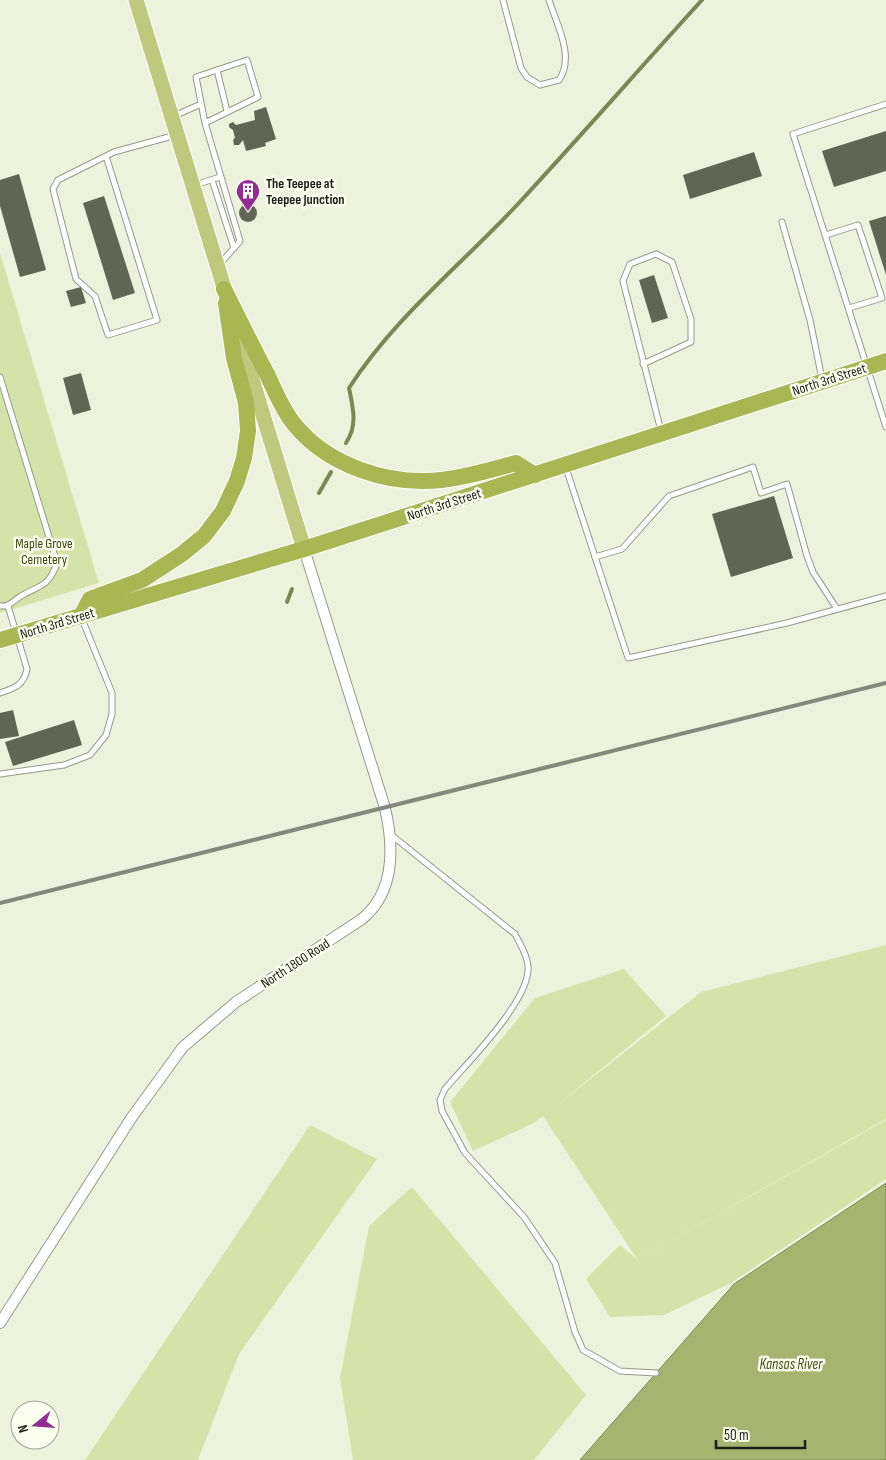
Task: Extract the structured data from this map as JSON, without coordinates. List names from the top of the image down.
{
  "streets": {
    "highway": ["North 3rd Street"],
    "street": ["North 1800 Road"]
  },
  "crossings": [
    ["North 3rd Street", "North 1800 Road"]
  ],
  "water": ["Kansas River"],
  "parks": ["Maple Grove Cemetery"],
  "places": {
    "building": ["The Teepee at Teepee Junction"]
  },
  "scale_bar": "50 m",
  "north": "left"
}
